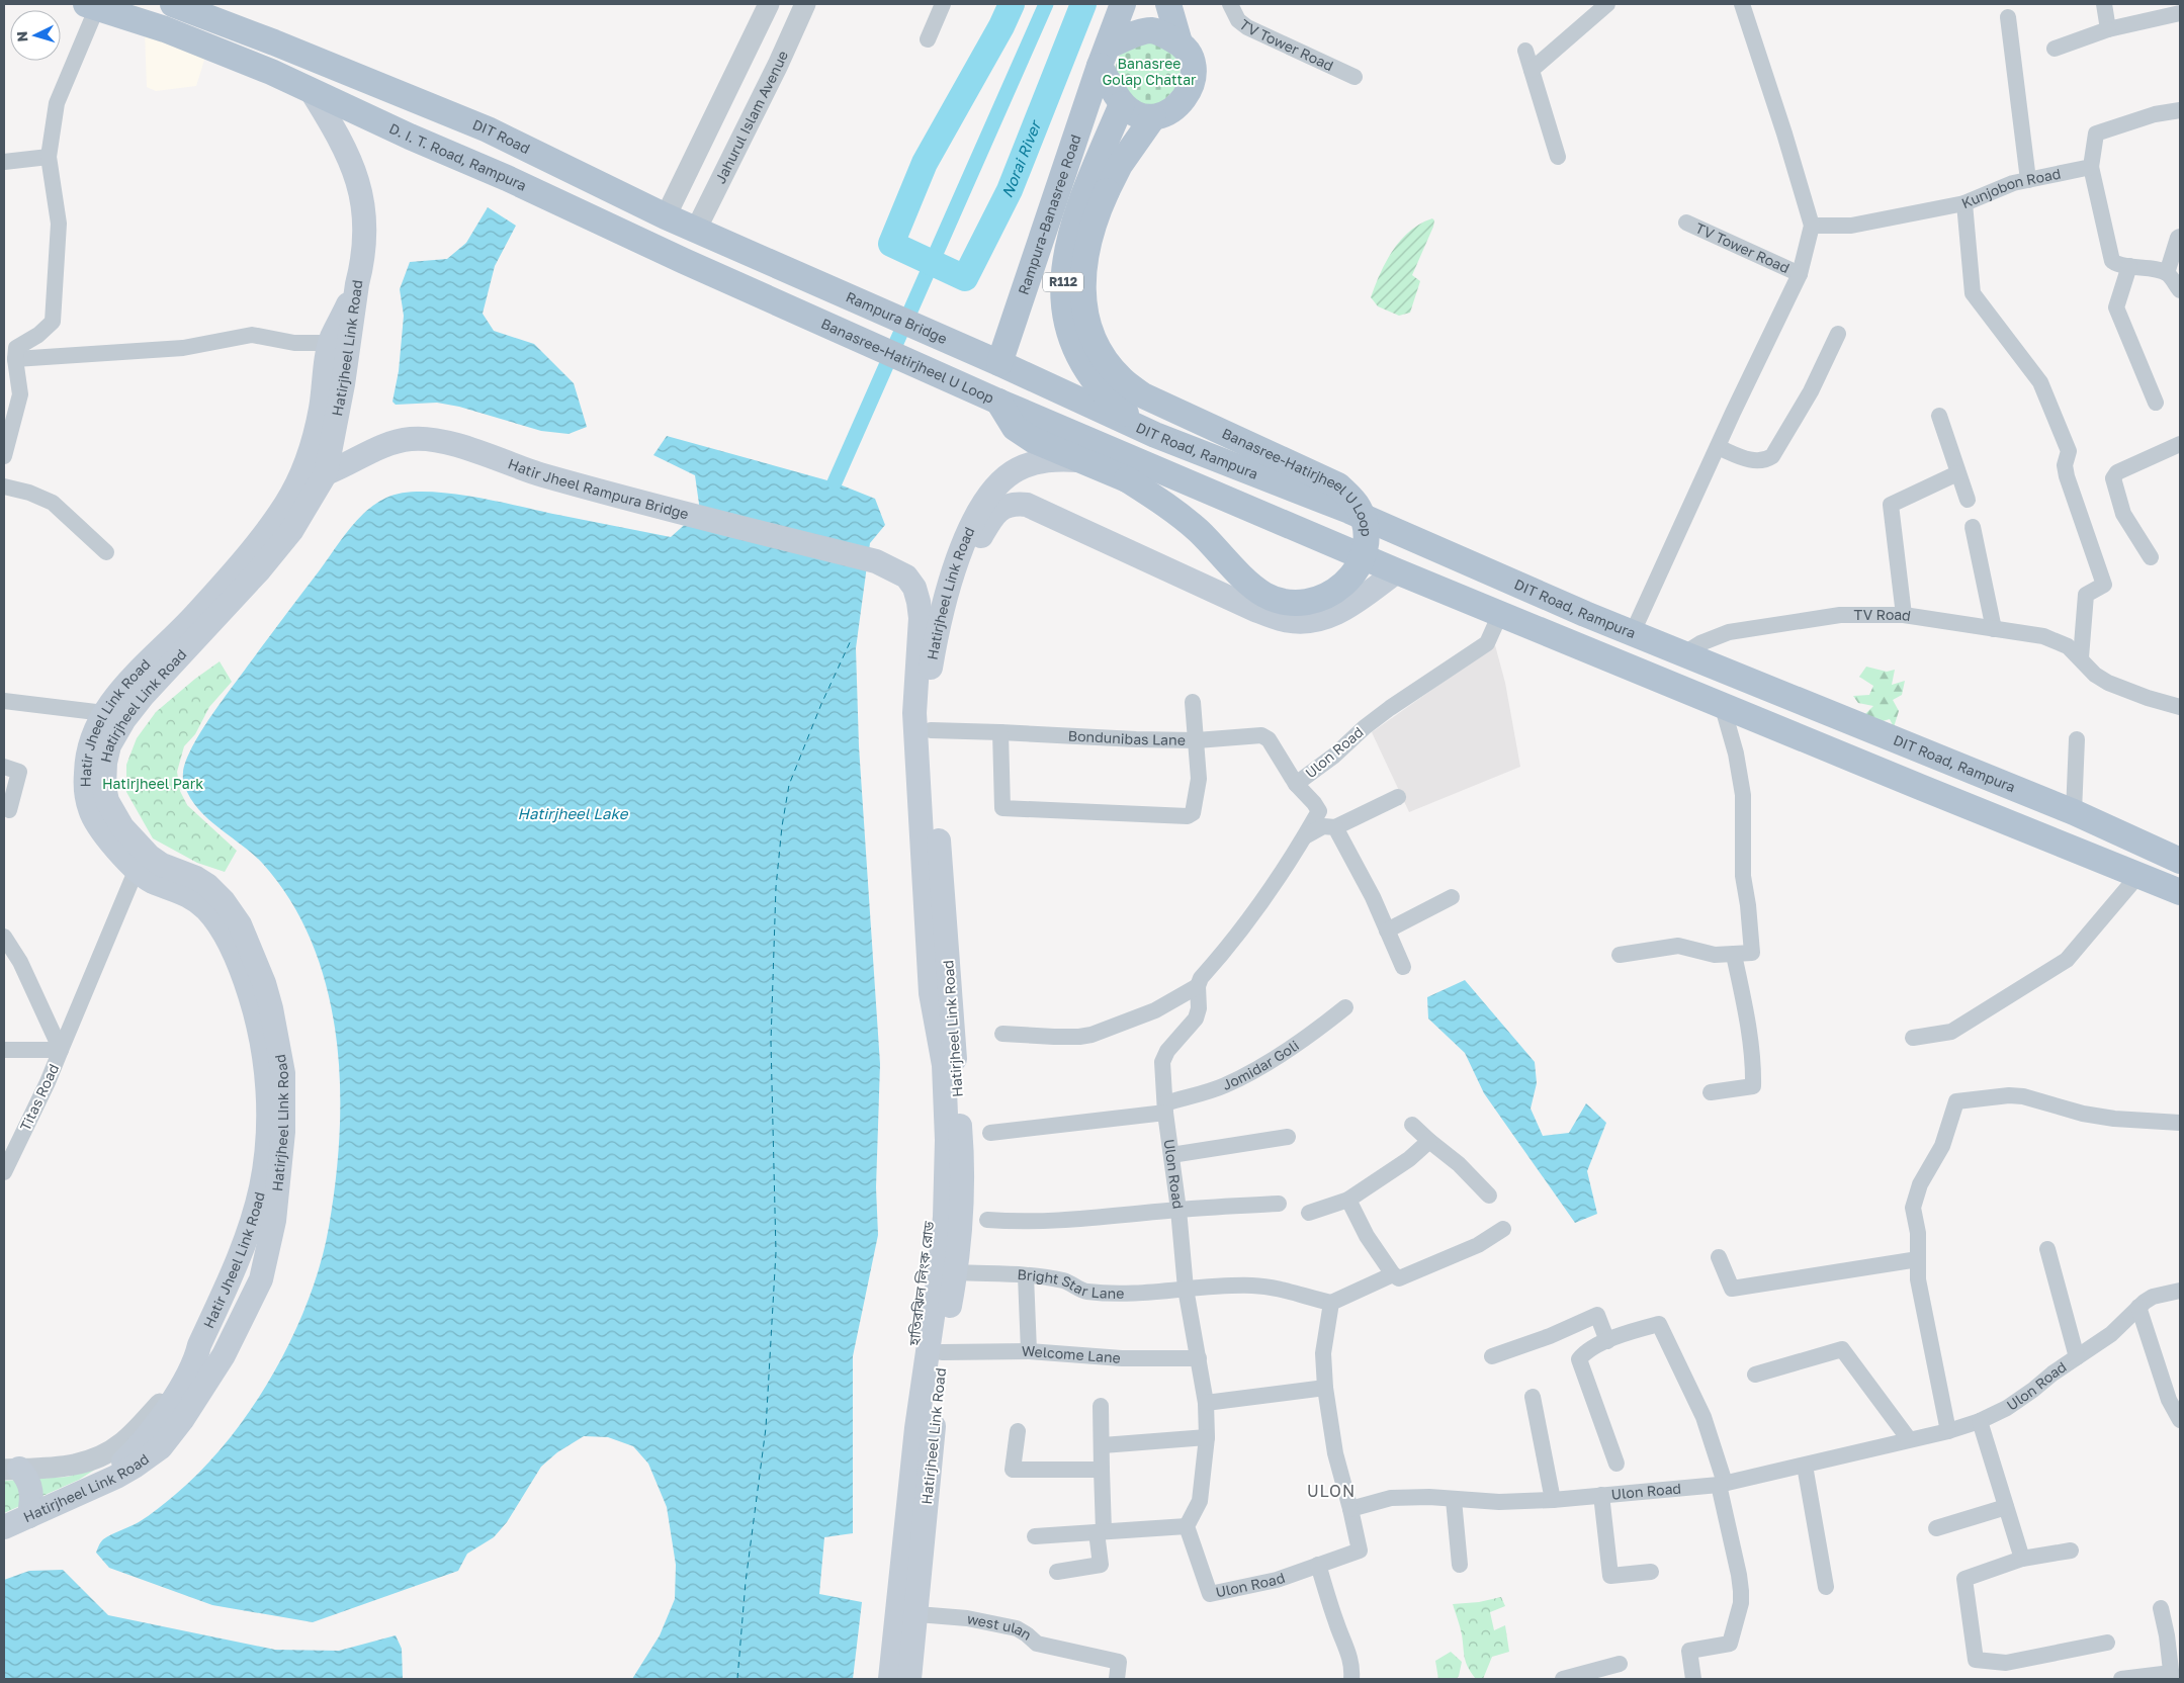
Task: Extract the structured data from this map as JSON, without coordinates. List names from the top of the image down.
{
  "streets": {
    "main road": [
      "DIT Road",
      "D. I. T. Road, Rampura",
      "Rampura-Banasree Road",
      "R112",
      "Rampura Bridge",
      "Hatirjheel Link Road",
      "Banasree-Hatirjheel U Loop",
      "DIT Road, Rampura",
      "Hatir Jheel Rampura Bridge",
      "Hatir Jheel Link Road",
      "হাতিরঝিল লিংক রোড"
    ],
    "street": [
      "TV Tower Road",
      "Jahurul Islam Avenue",
      "Kunjobon Road",
      "TV Road",
      "Bondunibas Lane",
      "Ulon Road",
      "Jomidar Goli",
      "Titas Road",
      "Bright Star Lane",
      "Welcome Lane",
      "west ulan"
    ]
  },
  "crossings": [
    ["Jahurul Islam Avenue", "DIT Road"],
    ["DIT Road", "Rampura Bridge"],
    ["D. I. T. Road, Rampura", "Hatirjheel Link Road"],
    ["D. I. T. Road, Rampura", "Banasree-Hatirjheel U Loop"],
    ["Rampura-Banasree Road", "Banasree-Hatirjheel U Loop"],
    ["Rampura-Banasree Road", "DIT Road, Rampura"],
    ["Rampura Bridge", "DIT Road, Rampura"],
    ["Hatirjheel Link Road", "Banasree-Hatirjheel U Loop"],
    ["Hatirjheel Link Road", "Hatir Jheel Rampura Bridge"],
    ["Hatirjheel Link Road", "Hatir Jheel Link Road"],
    ["Hatirjheel Link Road", "Bondunibas Lane"],
    ["Hatirjheel Link Road", "হাতিরঝিল লিংক রোড"],
    ["Hatirjheel Link Road", "Bright Star Lane"],
    ["Hatirjheel Link Road", "Welcome Lane"],
    ["Hatirjheel Link Road", "west ulan"],
    ["DIT Road, Rampura", "TV Road"],
    ["Hatir Jheel Rampura Bridge", "হাতিরঝিল লিংক রোড"],
    ["Bondunibas Lane", "Ulon Road"],
    ["Ulon Road", "Jomidar Goli"],
    ["Ulon Road", "Bright Star Lane"],
    ["Ulon Road", "Welcome Lane"],
    ["হাতিরঝিল লিংক রোড", "Bright Star Lane"]
  ],
  "districts": ["ULON"],
  "water": ["Norai River", "Hatirjheel Lake"],
  "parks": ["Banasree Golap Chattar", "Hatirjheel Park"],
  "north": "left"
}
